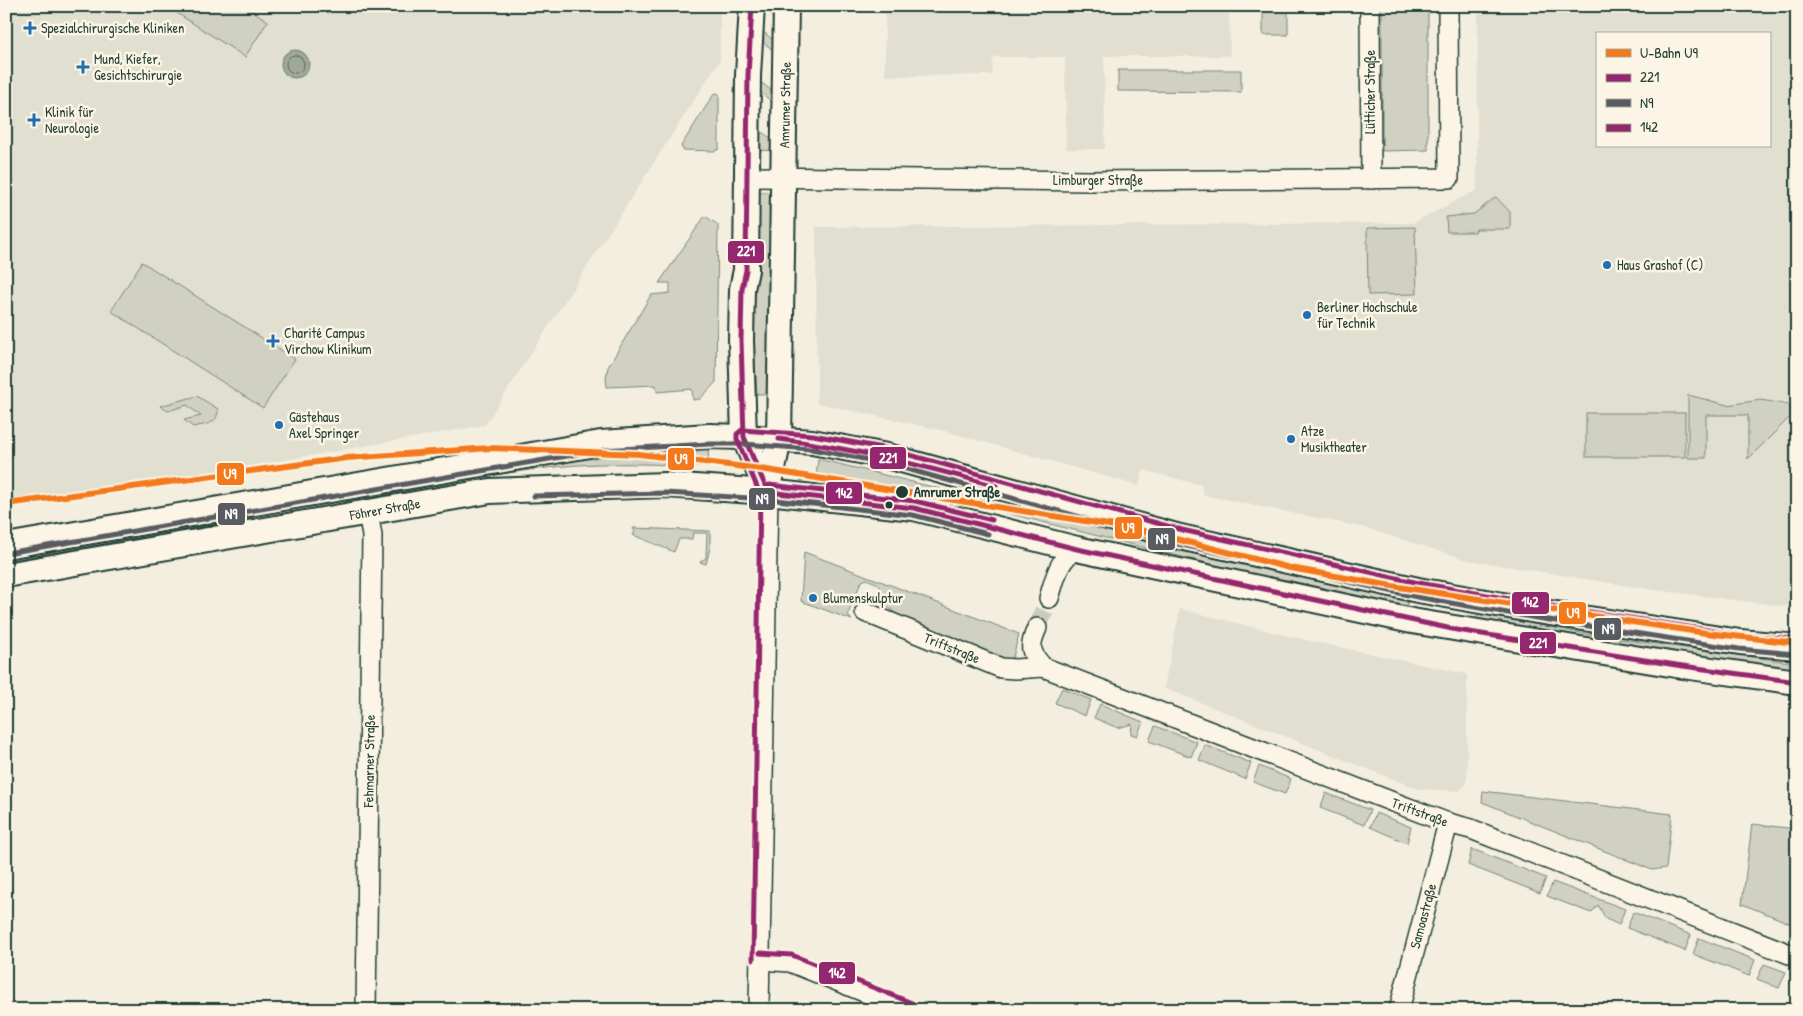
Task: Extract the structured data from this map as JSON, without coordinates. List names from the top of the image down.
{
  "streets": {
    "main road": ["Amrumer Straße", "Föhrer Straße"],
    "street": [
      "Lütticher Straße",
      "Limburger Straße",
      "Triftstraße",
      "Fehmarner Straße",
      "Samoastraße"
    ]
  },
  "crossings": [
    ["Lütticher Straße", "Limburger Straße"],
    ["Amrumer Straße", "Limburger Straße"],
    ["Amrumer Straße", "Föhrer Straße"],
    ["Föhrer Straße", "Fehmarner Straße"],
    ["Triftstraße", "Samoastraße"]
  ],
  "places": {
    "health": [
      "Spezialchirurgische Kliniken",
      "Mund, Kiefer, Gesichtschirurgie",
      "Klinik für Neurologie",
      "Charité Campus Virchow Klinikum"
    ],
    "other": [
      "Haus Grashof (C)",
      "Berliner Hochschule für Technik",
      "Gästehaus Axel Springer",
      "Atze Musiktheater",
      "Amrumer Straße",
      "Blumenskulptur"
    ]
  },
  "lines": [
    "transit line 221",
    "transit line 142",
    "transit line N9",
    "metro line U9"
  ],
  "legend": [
    "U-Bahn U9",
    "221",
    "N9",
    "142"
  ]
}
